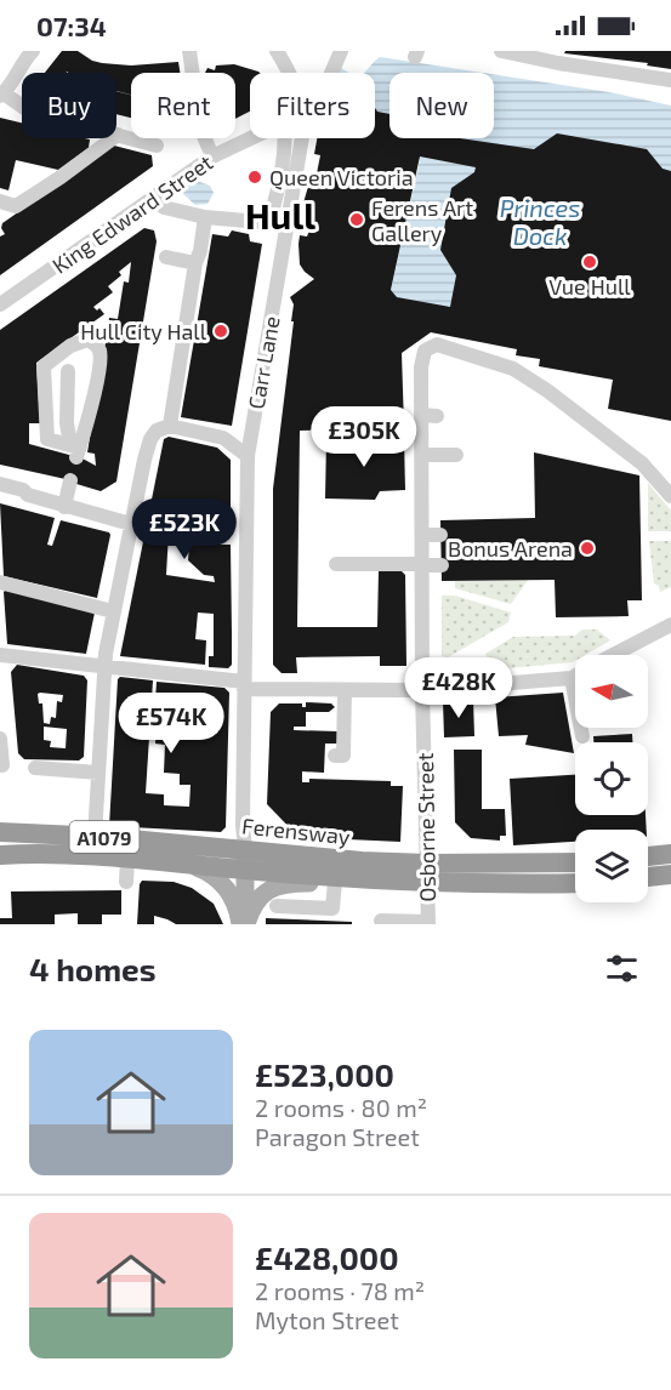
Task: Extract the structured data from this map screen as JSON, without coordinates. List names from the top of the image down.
{
  "streets": {
    "highway": ["Ferensway", "A1079"],
    "street": ["King Edward Street", "Carr Lane", "Osborne Street"]
  },
  "crossings": [
    ["Carr Lane", "Ferensway"],
    ["Osborne Street", "Ferensway"]
  ],
  "districts": ["Hull"],
  "water": ["Princes Dock"],
  "places": [
    "Queen Victoria",
    "Ferens Art Gallery",
    "Vue Hull",
    "Hull City Hall",
    "Bonus Arena"
  ],
  "north": "left",
  "page": {
    "status": "07:34",
    "chip": [
      "Buy",
      "Rent",
      "Filters",
      "New"
    ],
    "price": [
      "£305K",
      "£523K",
      "£428K",
      "£574K"
    ],
    "heading": "4 homes",
    "list": [
      {
        "name": "£523,000",
        "note": "2 rooms · 80 m² · Paragon Street"
      },
      {
        "name": "£428,000",
        "note": "2 rooms · 78 m² · Myton Street"
      }
    ]
  }
}
